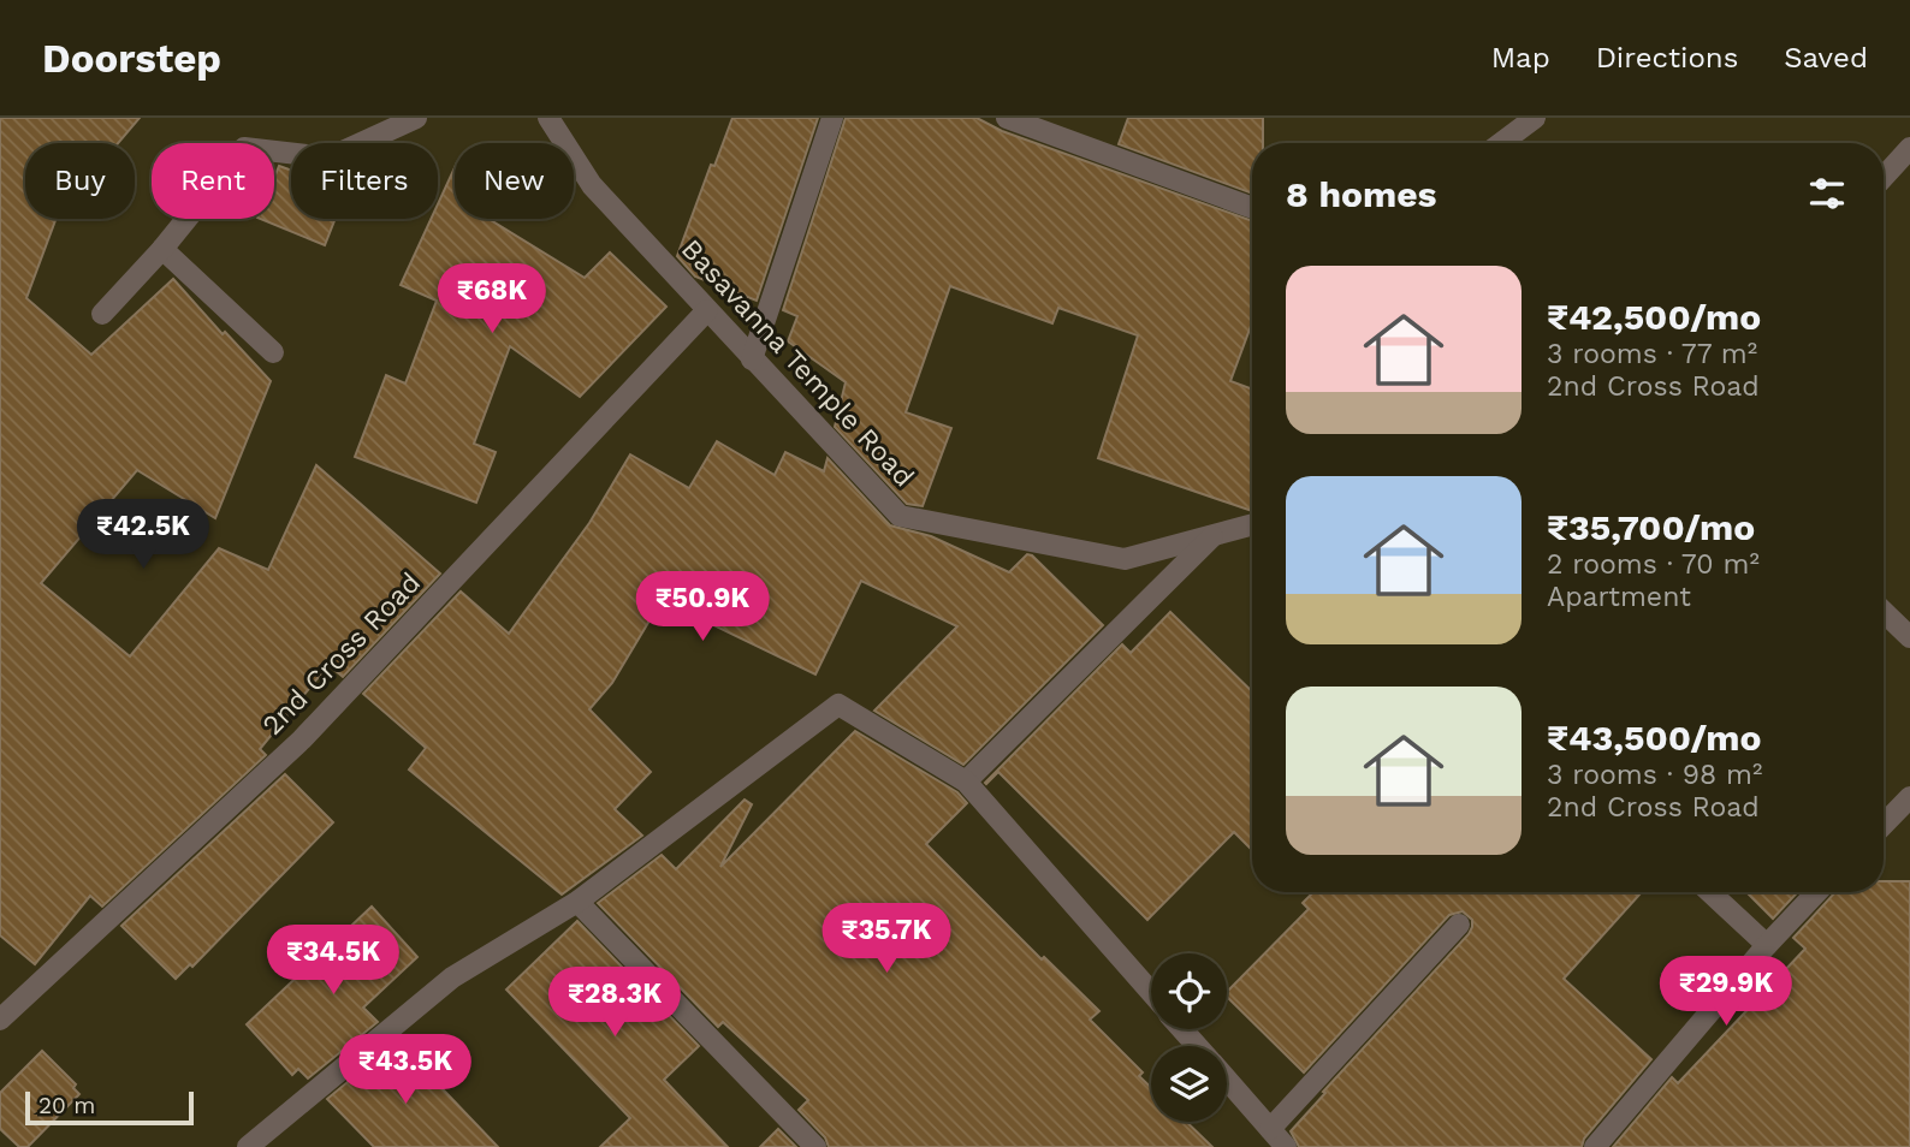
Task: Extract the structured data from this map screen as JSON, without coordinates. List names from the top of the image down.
{
  "streets": {
    "street": ["Basavanna Temple Road", "2nd Cross Road"]
  },
  "crossings": [
    ["Basavanna Temple Road", "2nd Cross Road"]
  ],
  "scale_bar": "20 m",
  "page": {
    "header": "Doorstep",
    "nav": ["Map", "Directions", "Saved"],
    "chip": [
      "Buy",
      "Rent",
      "Filters",
      "New"
    ],
    "heading": "8 homes",
    "list": [
      {
        "name": "₹42,500/mo",
        "note": "3 rooms · 77 m² · 2nd Cross Road"
      },
      {
        "name": "₹35,700/mo",
        "note": "2 rooms · 70 m² · Apartment"
      },
      {
        "name": "₹43,500/mo",
        "note": "3 rooms · 98 m² · 2nd Cross Road"
      }
    ],
    "price": [
      "₹68K",
      "₹42.5K",
      "₹50.9K",
      "₹35.7K",
      "₹34.5K",
      "₹29.9K",
      "₹28.3K",
      "₹43.5K"
    ],
    "scale": "20 m"
  }
}
